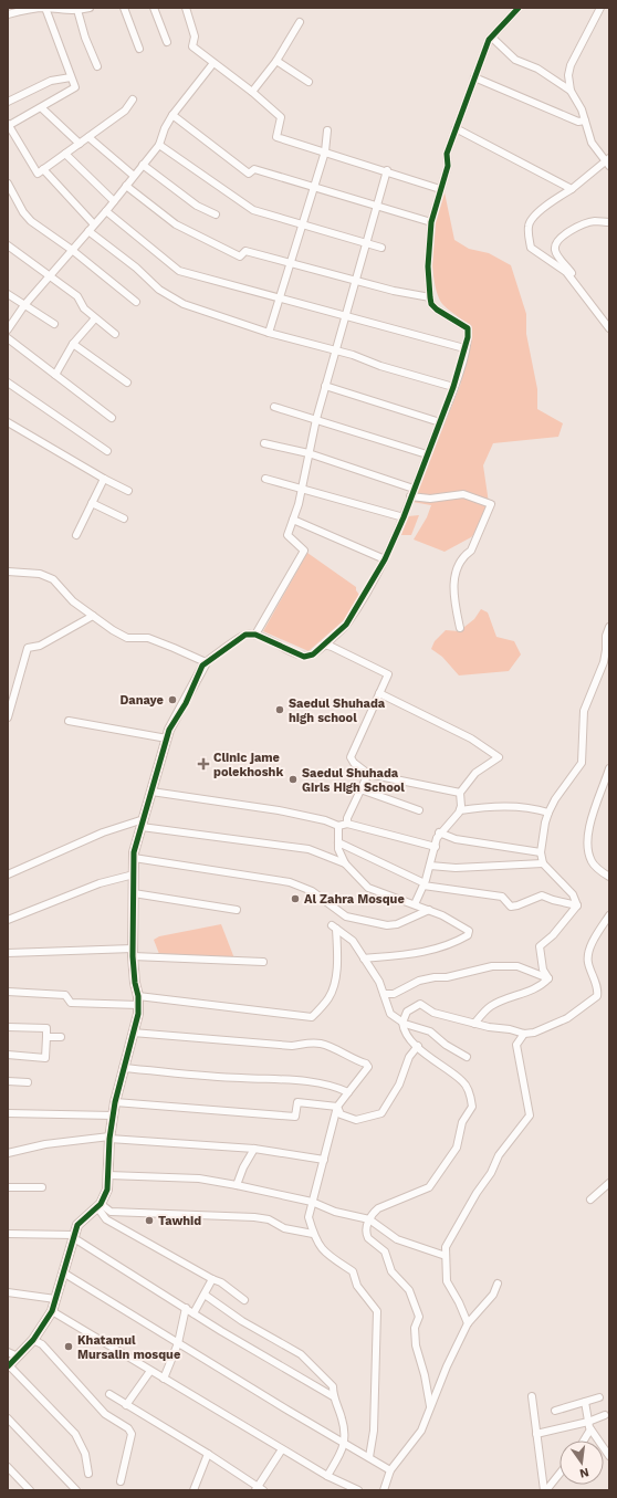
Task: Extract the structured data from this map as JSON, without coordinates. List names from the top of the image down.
{
  "places": {
    "other": [
      "Danaye",
      "Saedul Shuhada high school",
      "Saedul Shuhada Girls High School",
      "Al Zahra Mosque",
      "Tawhid",
      "Khatamul Mursalin mosque"
    ],
    "health": ["Clinic jame polekhoshk"]
  },
  "north": "bottom"
}
